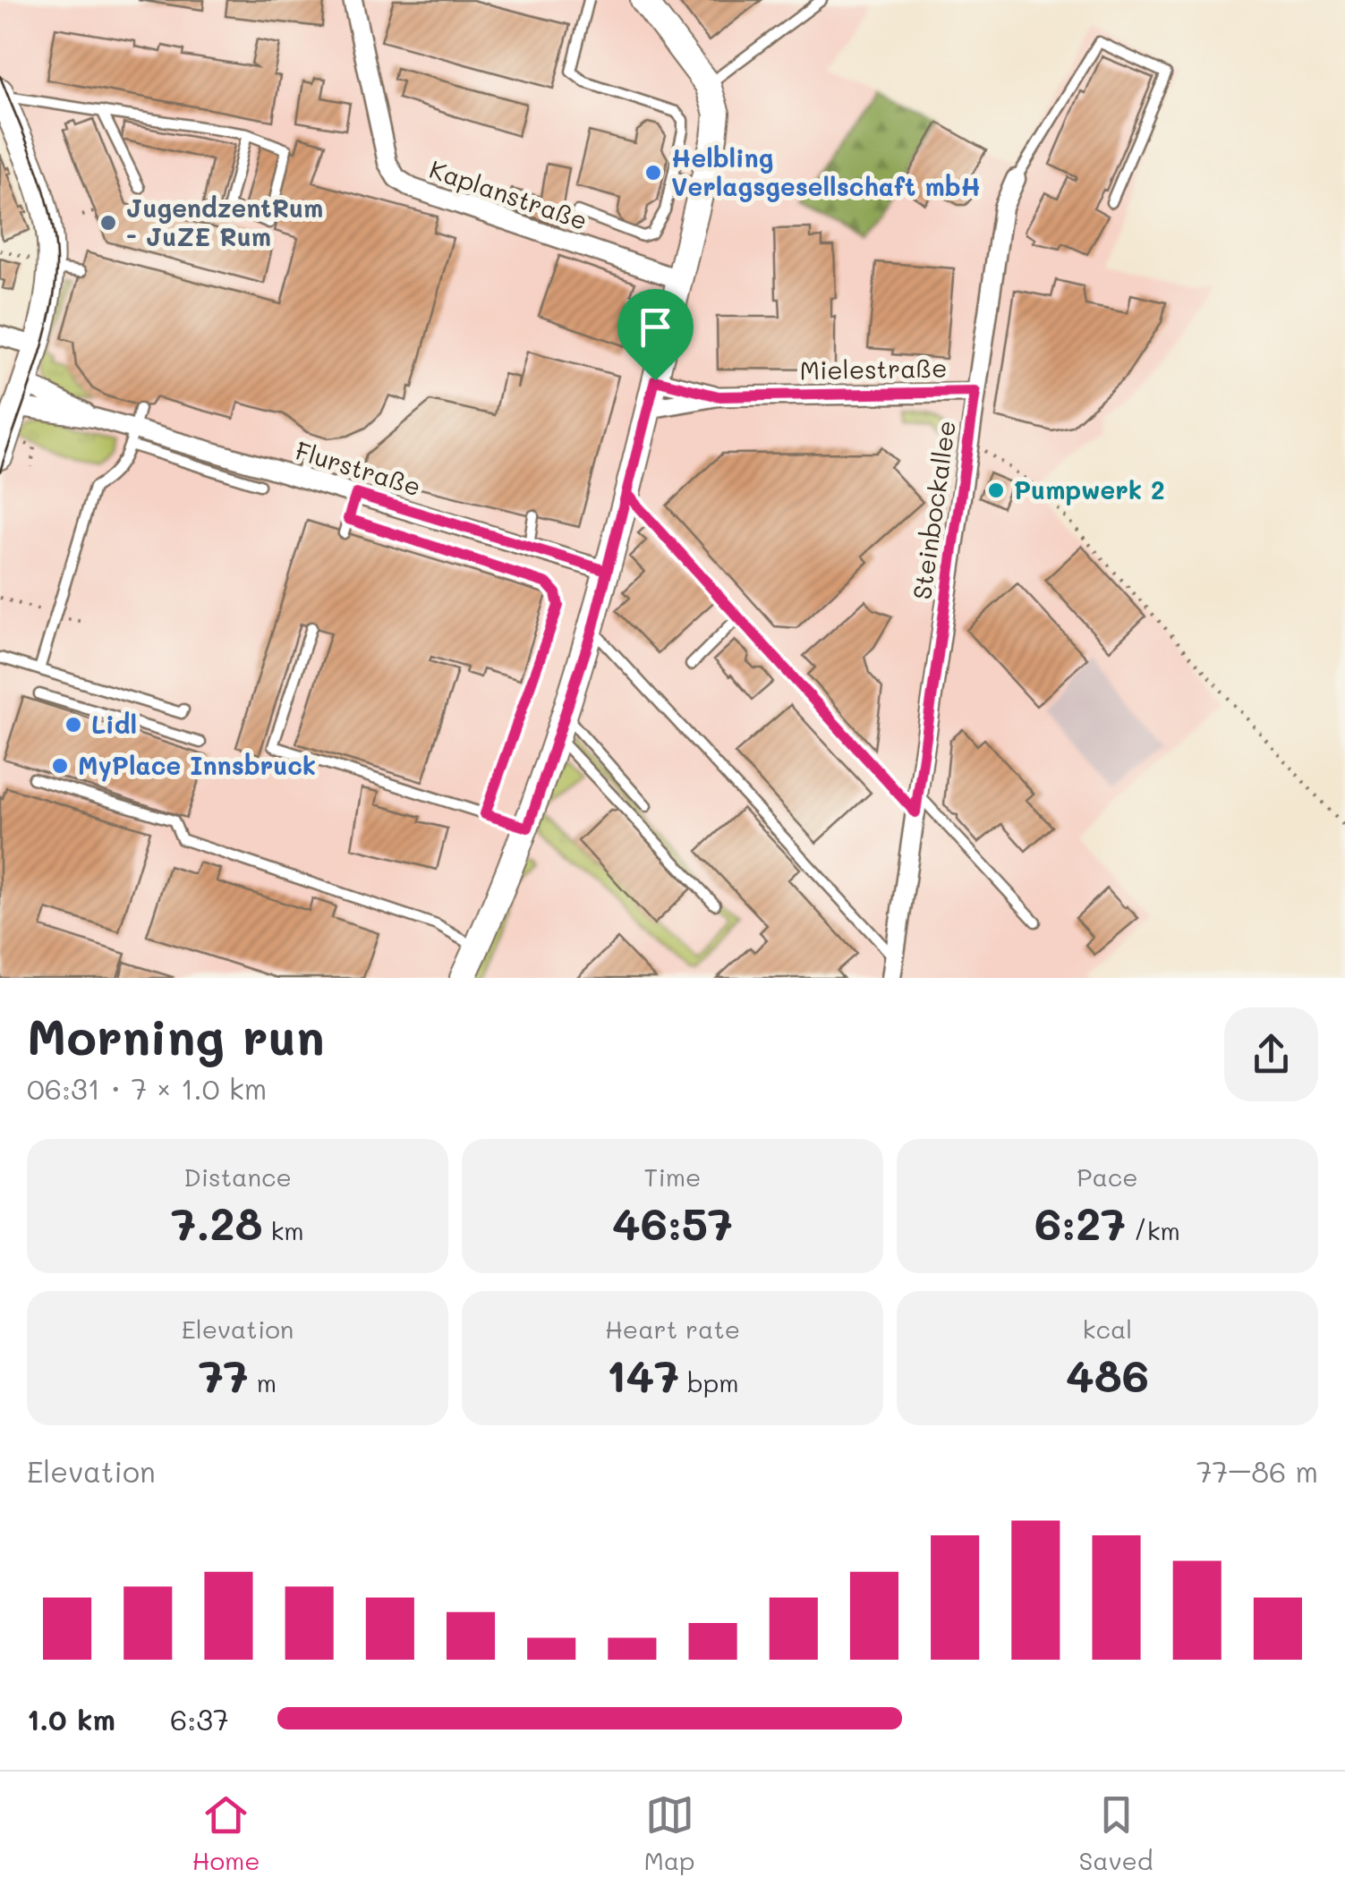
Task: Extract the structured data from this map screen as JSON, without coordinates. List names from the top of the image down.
{
  "streets": {
    "street": [
      "Kaplanstraße",
      "Mielestraße",
      "Flurstraße",
      "Steinbockallee"
    ]
  },
  "crossings": [
    ["Mielestraße", "Steinbockallee"]
  ],
  "places": [
    "Helbling Verlagsgesellschaft mbH",
    "JugendzentRum - JuZE Rum",
    "Pumpwerk 2",
    "Lidl",
    "MyPlace Innsbruck"
  ],
  "page": {
    "heading": ["Morning run", "06:31 · 7 × 1.0 km"],
    "stats": [
      ["Distance", "7.28 km"],
      ["Time", "46:57"],
      ["Pace", "6:27 /km"],
      ["Elevation", "77 m"],
      ["Heart rate", "147 bpm"],
      ["kcal", "486"]
    ],
    "chart": ["Elevation", "77–86 m"],
    "list": [
      {
        "name": "1.0 km",
        "note": "6:37"
      }
    ],
    "tabs": ["Home", "Map", "Saved"]
  }
}
